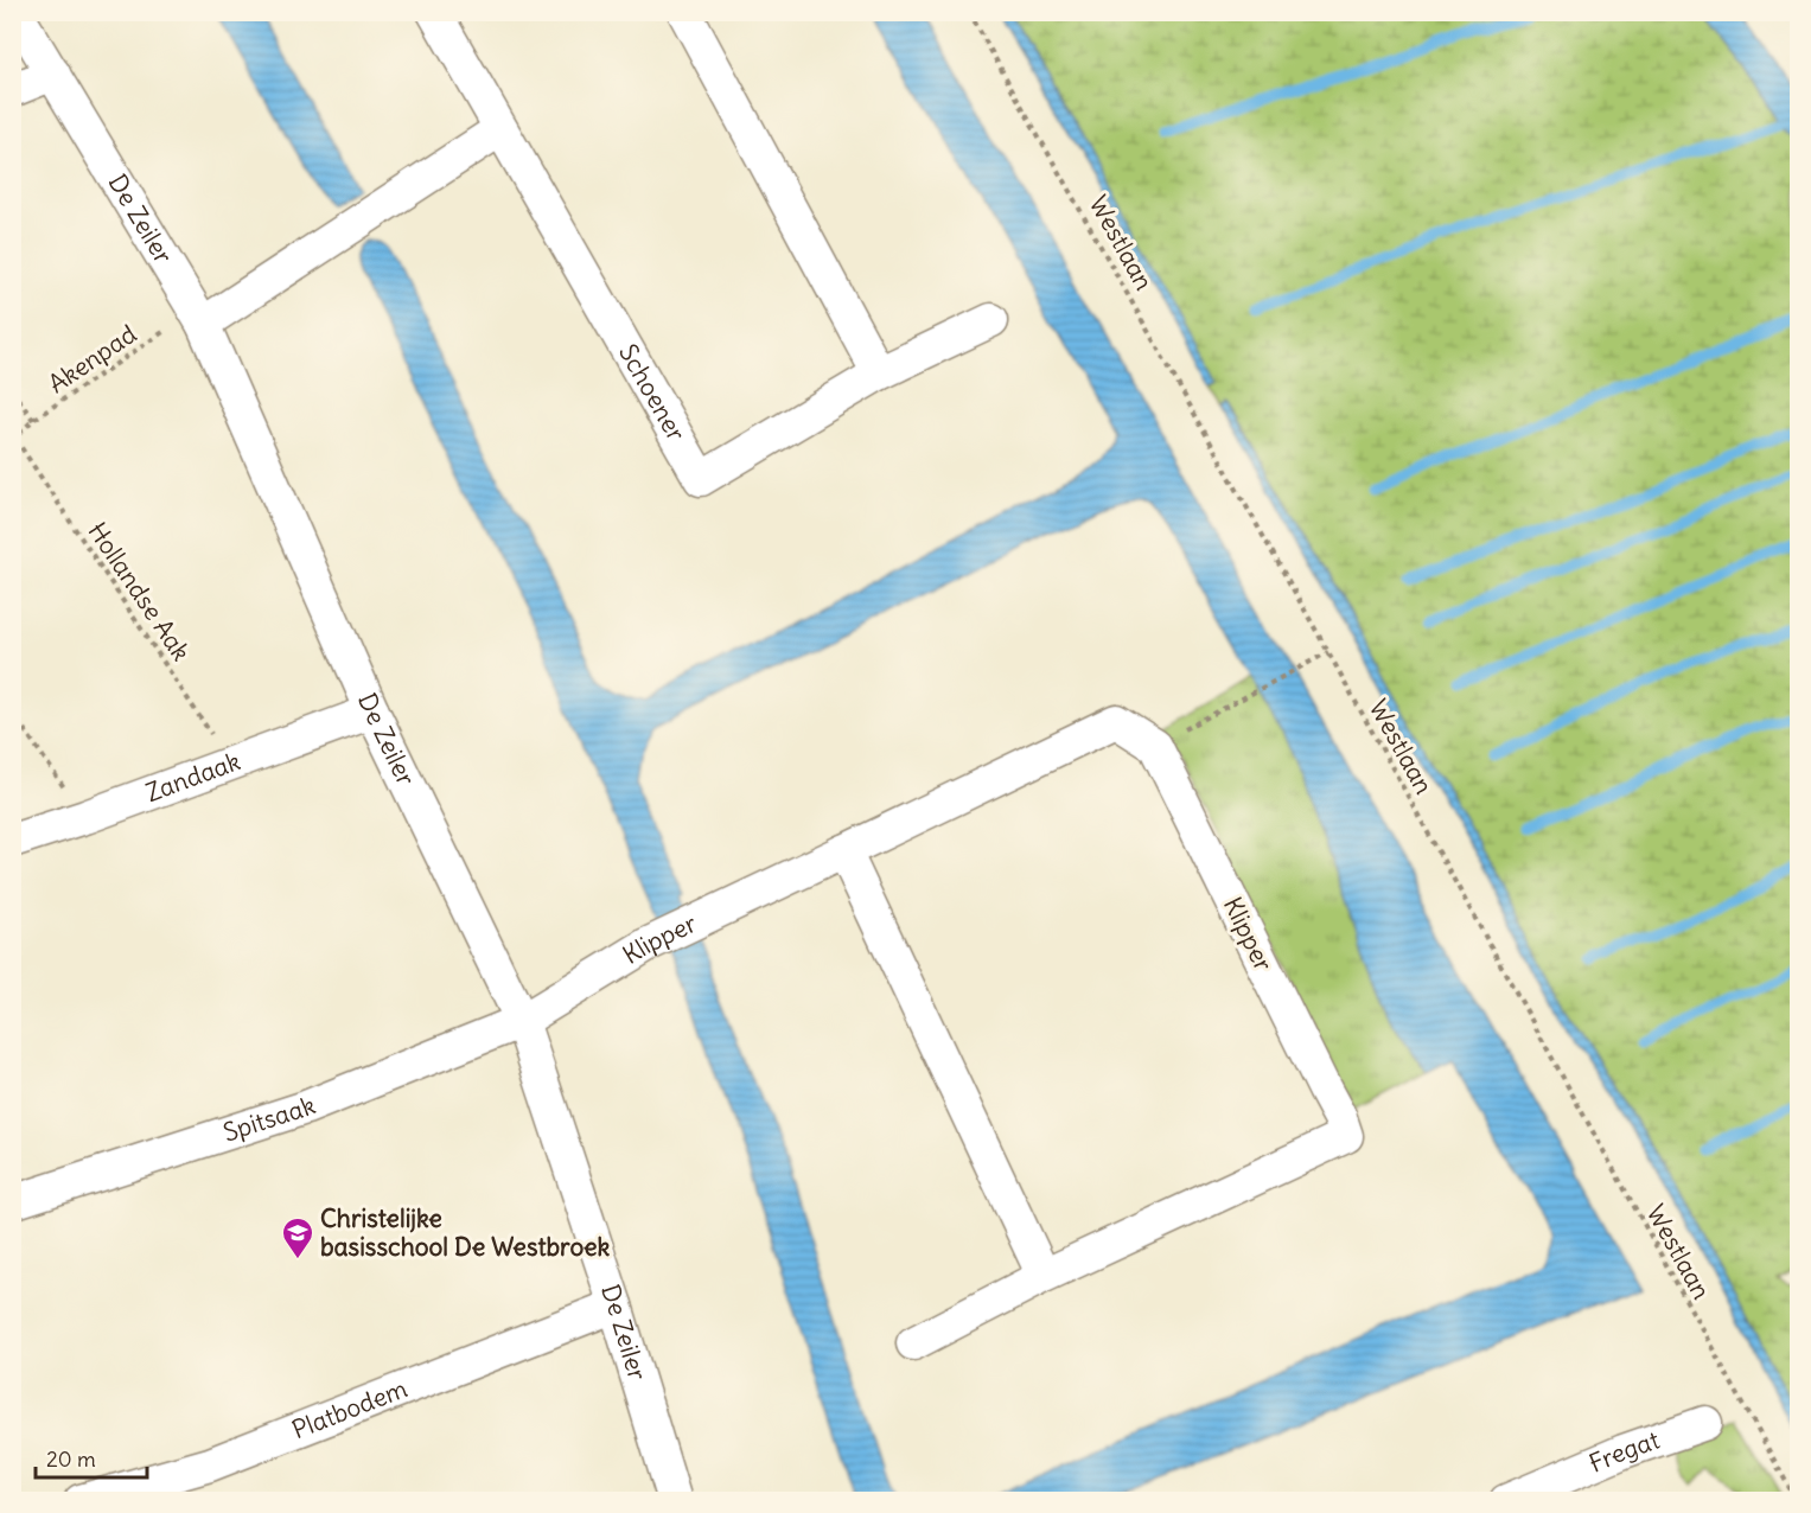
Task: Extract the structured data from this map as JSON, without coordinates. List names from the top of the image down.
{
  "streets": {
    "street": [
      "De Zeiler",
      "Schoener",
      "Zandaak",
      "Klipper",
      "Spitsaak",
      "Platbodem",
      "Fregat"
    ],
    "path": ["Westlaan", "Akenpad", "Hollandse Aak"]
  },
  "crossings": [
    ["De Zeiler", "Akenpad"],
    ["De Zeiler", "Zandaak"],
    ["De Zeiler", "Klipper"],
    ["De Zeiler", "Spitsaak"],
    ["De Zeiler", "Platbodem"],
    ["Akenpad", "Hollandse Aak"],
    ["Hollandse Aak", "Zandaak"],
    ["Klipper", "Spitsaak"]
  ],
  "places": {
    "school or university": ["Christelijke basisschool De Westbroek"]
  },
  "scale_bar": "20 m"
}
